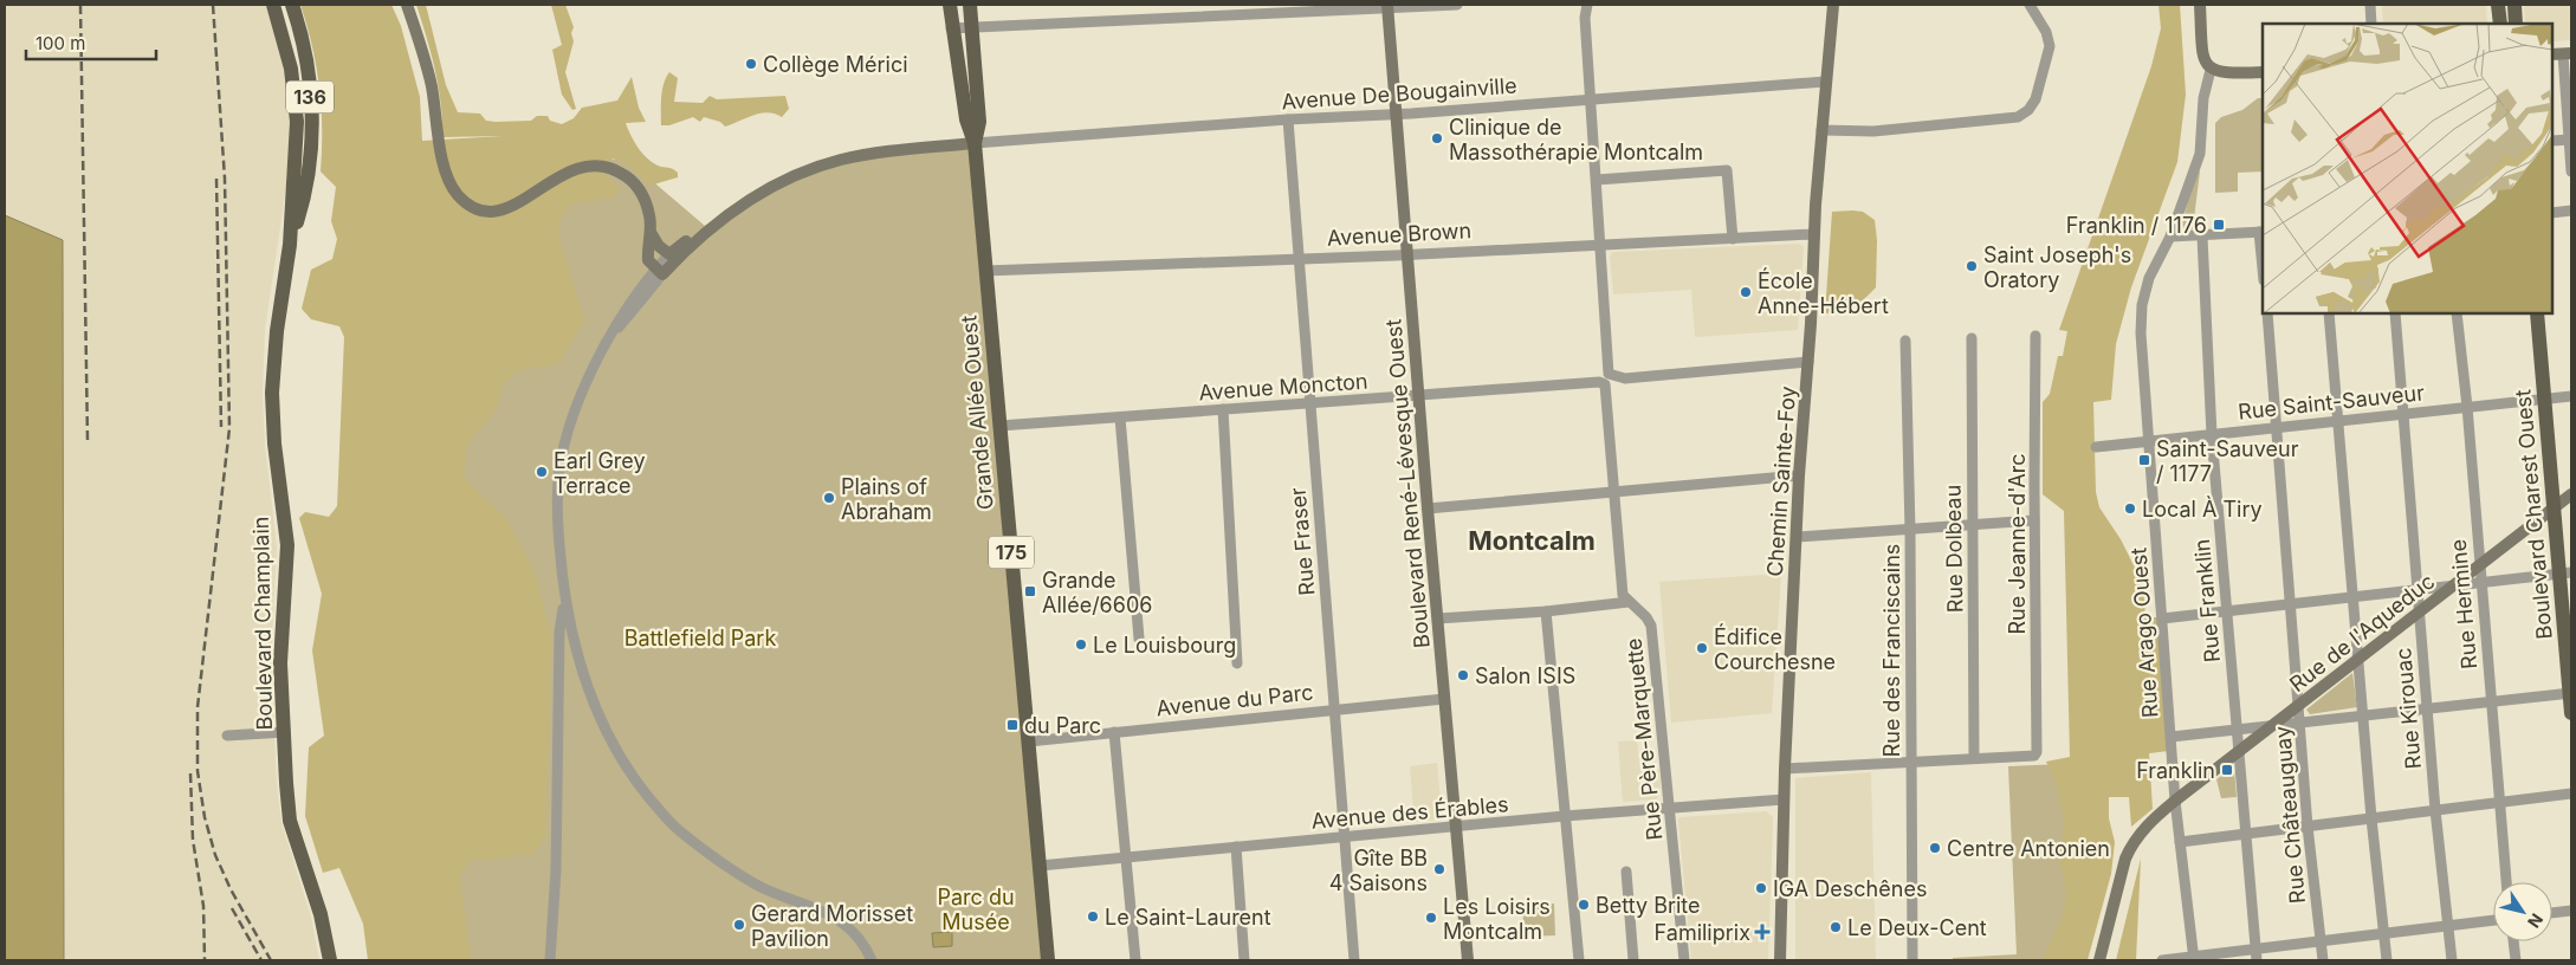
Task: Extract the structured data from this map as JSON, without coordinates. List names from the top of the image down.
{
  "streets": {
    "main road": [
      "136",
      "Grande Allée Ouest",
      "Chemin Sainte-Foy",
      "Boulevard René-Lévesque Ouest",
      "Boulevard Charest Ouest",
      "175",
      "Boulevard Champlain",
      "Rue de l'Aqueduc"
    ],
    "street": [
      "Avenue De Bougainville",
      "Avenue Brown",
      "Avenue Moncton",
      "Rue Saint-Sauveur",
      "Rue Fraser",
      "Rue Jeanne-d'Arc",
      "Rue Dolbeau",
      "Rue Franklin",
      "Rue Hermine",
      "Rue Arago Ouest",
      "Rue des Franciscains",
      "Avenue du Parc",
      "Rue Kirouac",
      "Rue Père-Marquette",
      "Avenue des Érables",
      "Rue Châteauguay"
    ]
  },
  "crossings": [
    ["Avenue De Bougainville", "Grande Allée Ouest"],
    ["Avenue De Bougainville", "Chemin Sainte-Foy"],
    ["Avenue De Bougainville", "Boulevard René-Lévesque Ouest"],
    ["Avenue De Bougainville", "Rue Fraser"],
    ["Avenue De Bougainville", "Rue Père-Marquette"],
    ["Avenue Brown", "Grande Allée Ouest"],
    ["Avenue Brown", "Chemin Sainte-Foy"],
    ["Avenue Brown", "Boulevard René-Lévesque Ouest"],
    ["Avenue Brown", "Rue Fraser"],
    ["Avenue Brown", "Rue Père-Marquette"],
    ["Avenue Moncton", "Grande Allée Ouest"],
    ["Avenue Moncton", "Chemin Sainte-Foy"],
    ["Avenue Moncton", "Boulevard René-Lévesque Ouest"],
    ["Avenue Moncton", "Rue Fraser"],
    ["Avenue Moncton", "Rue Père-Marquette"],
    ["Rue Saint-Sauveur", "Boulevard Charest Ouest"],
    ["Rue Saint-Sauveur", "Rue Franklin"],
    ["Rue Saint-Sauveur", "Rue Hermine"],
    ["Rue Saint-Sauveur", "Rue Arago Ouest"],
    ["Rue Saint-Sauveur", "Rue Kirouac"],
    ["Rue Saint-Sauveur", "Rue Châteauguay"],
    ["Grande Allée Ouest", "Avenue du Parc"],
    ["Grande Allée Ouest", "Avenue des Érables"],
    ["Chemin Sainte-Foy", "Avenue des Érables"],
    ["Boulevard René-Lévesque Ouest", "Avenue du Parc"],
    ["Boulevard René-Lévesque Ouest", "Avenue des Érables"],
    ["Boulevard Charest Ouest", "Rue de l'Aqueduc"],
    ["Rue Fraser", "Avenue du Parc"],
    ["Rue Fraser", "Avenue des Érables"],
    ["Rue Jeanne-d'Arc", "Rue Dolbeau"],
    ["Rue Franklin", "Rue de l'Aqueduc"],
    ["Rue Hermine", "Rue de l'Aqueduc"],
    ["Rue Arago Ouest", "Rue de l'Aqueduc"],
    ["Rue de l'Aqueduc", "Rue Kirouac"],
    ["Rue de l'Aqueduc", "Rue Châteauguay"],
    ["Rue Père-Marquette", "Avenue des Érables"]
  ],
  "districts": ["Montcalm"],
  "parks": ["Battlefield Park", "Parc du Musée"],
  "places": {
    "other": [
      "Collège Mérici",
      "Clinique de Massothérapie Montcalm",
      "Saint Joseph's Oratory",
      "École Anne-Hébert",
      "Earl Grey Terrace",
      "Plains of Abraham",
      "Local À Tiry",
      "Le Louisbourg",
      "Édifice Courchesne",
      "Salon ISIS",
      "Centre Antonien",
      "Gîte BB 4 Saisons",
      "IGA Deschênes",
      "Betty Brite",
      "Le Saint-Laurent",
      "Les Loisirs Montcalm",
      "Gerard Morisset Pavilion",
      "Le Deux-Cent"
    ],
    "transit": [
      "Franklin / 1176",
      "Saint-Sauveur / 1177",
      "Grande Allée/6606",
      "du Parc",
      "Franklin"
    ],
    "health": ["Familiprix"]
  },
  "scale_bar": "100 m",
  "north": "bottom right"
}
